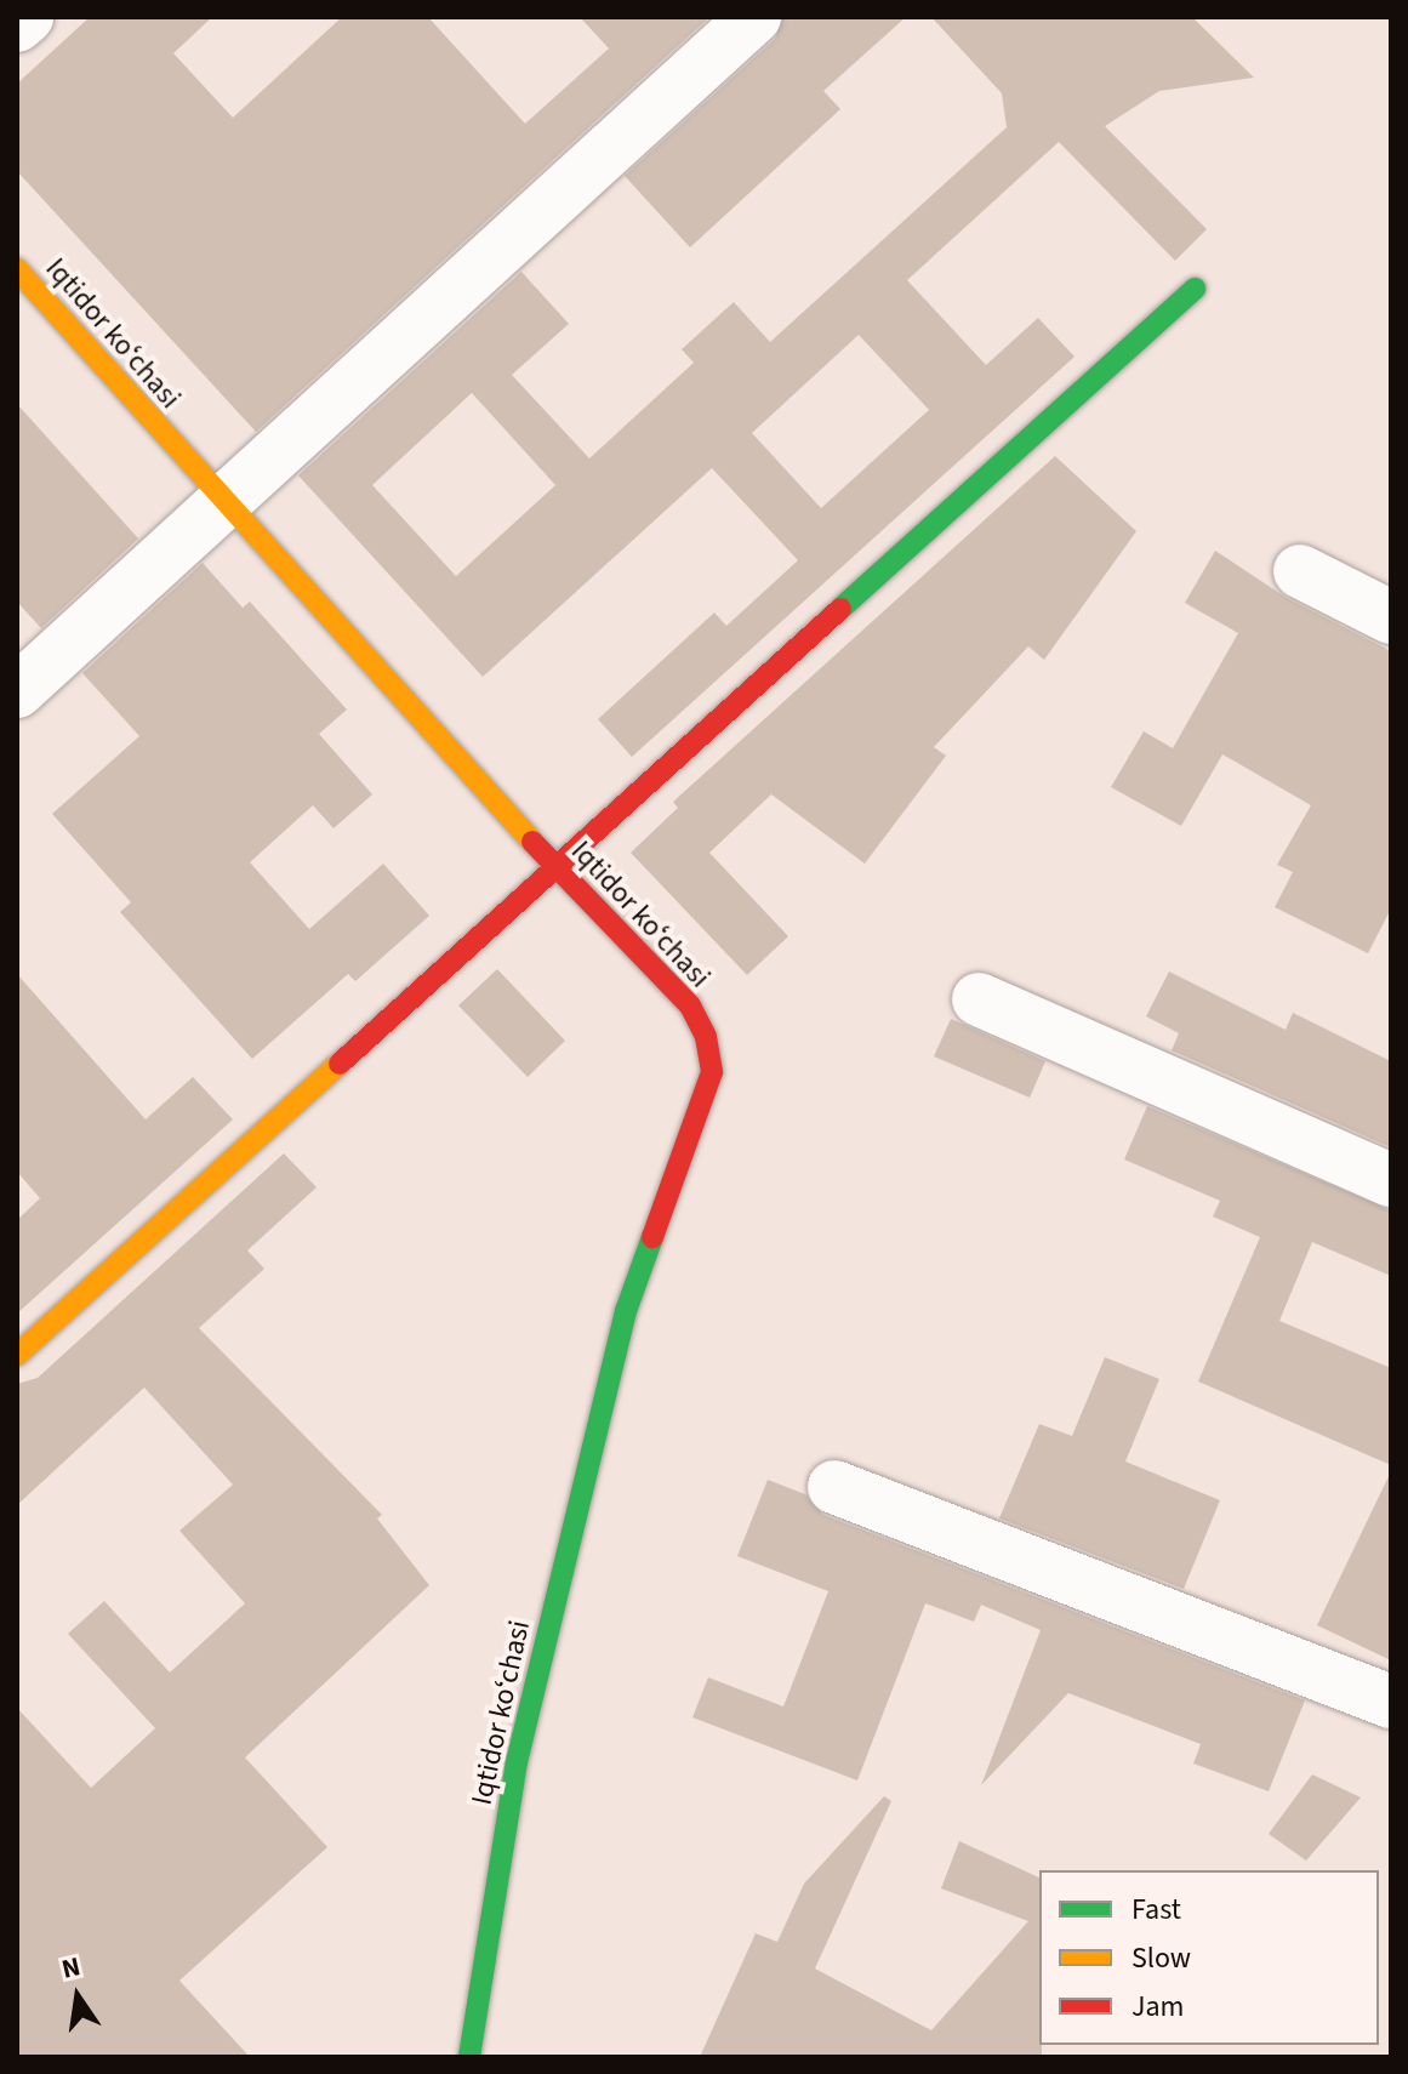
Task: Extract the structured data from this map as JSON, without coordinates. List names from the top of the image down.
{
  "streets": {
    "street": ["Iqtidor koʻchasi"]
  },
  "legend": ["Fast", "Slow", "Jam"],
  "north": "top"
}
